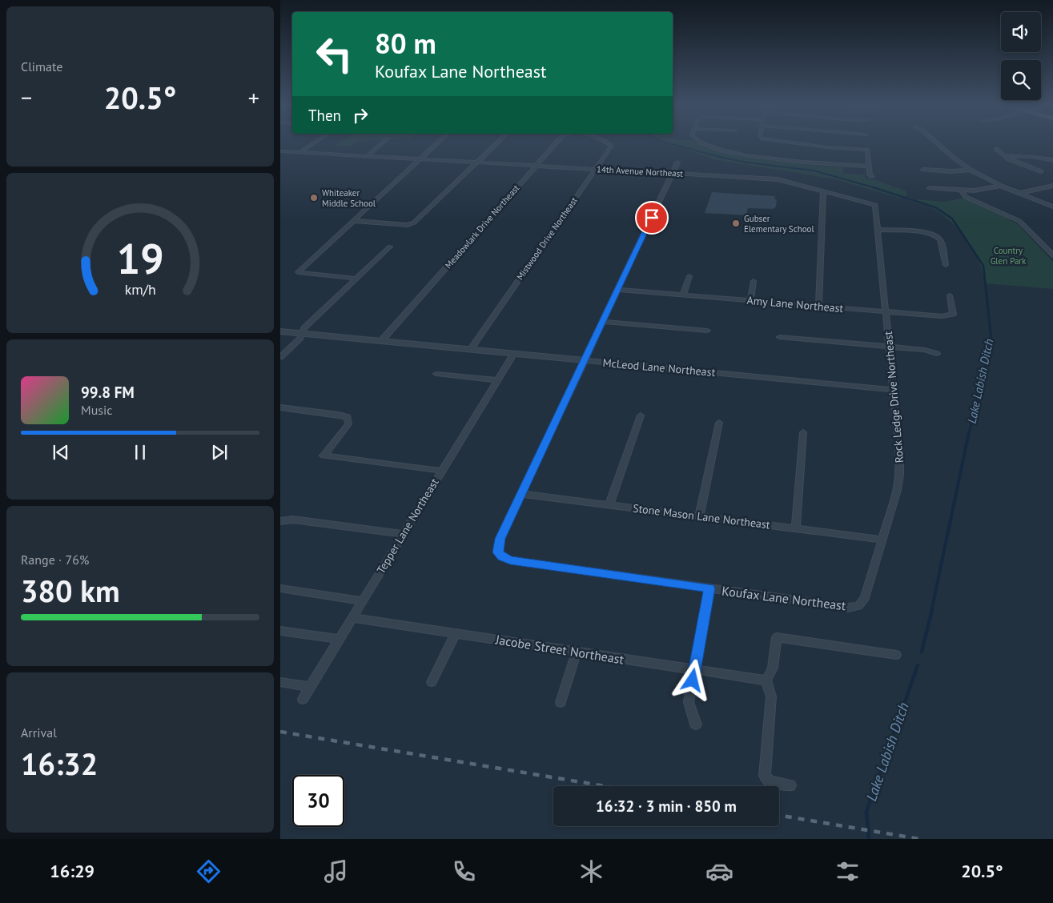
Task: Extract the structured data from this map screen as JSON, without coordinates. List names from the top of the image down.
{
  "streets": {
    "street": [
      "14th Avenue Northeast",
      "Meadowlark Drive Northeast",
      "Mistwood Drive Northeast",
      "Amy Lane Northeast",
      "McLeod Lane Northeast",
      "Rock Ledge Drive Northeast",
      "Stone Mason Lane Northeast",
      "Tepper Lane Northeast",
      "Koufax Lane Northeast",
      "Jacobe Street Northeast"
    ]
  },
  "crossings": [
    ["14th Avenue Northeast", "Meadowlark Drive Northeast"],
    ["14th Avenue Northeast", "Mistwood Drive Northeast"],
    ["14th Avenue Northeast", "Rock Ledge Drive Northeast"],
    ["Meadowlark Drive Northeast", "McLeod Lane Northeast"],
    ["Mistwood Drive Northeast", "McLeod Lane Northeast"],
    ["Amy Lane Northeast", "Rock Ledge Drive Northeast"],
    ["McLeod Lane Northeast", "Rock Ledge Drive Northeast"],
    ["McLeod Lane Northeast", "Tepper Lane Northeast"],
    ["Rock Ledge Drive Northeast", "Stone Mason Lane Northeast"],
    ["Rock Ledge Drive Northeast", "Koufax Lane Northeast"],
    ["Tepper Lane Northeast", "Jacobe Street Northeast"]
  ],
  "water": ["Lake Labish Ditch"],
  "parks": ["Country Glen Park"],
  "places": ["Whiteaker Middle School", "Gubser Elementary School"],
  "page": {
    "tile": [
      "Climate",
      ["Range · 76%", "380 km"],
      ["Arrival", "16:32"]
    ],
    "turn": ["80 m", "Koufax Lane Northeast"],
    "heat": ["−", "20.5°", "+"],
    "then": "Then",
    "song": ["99.8 FM", "Music"],
    "limit": "30",
    "trip": "16:32 · 3 min · 850 m",
    "tabs": ["16:29", "20.5°"],
    "gauge": ["19", "km/h"]
  }
}
